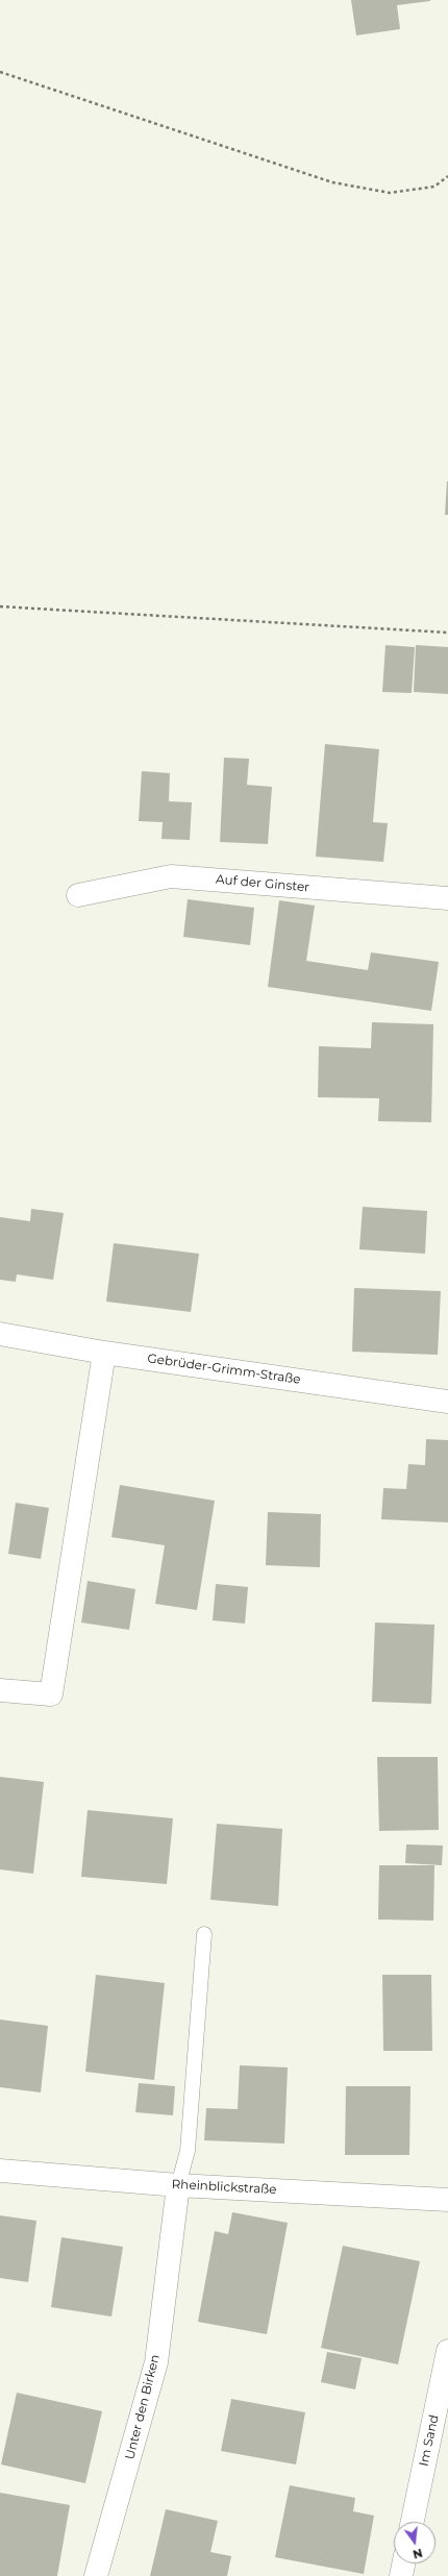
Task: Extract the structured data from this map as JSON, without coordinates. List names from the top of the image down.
{
  "streets": {
    "street": [
      "Auf der Ginster",
      "Gebrüder-Grimm-Straße",
      "Rheinblickstraße",
      "Unter den Birken",
      "Im Sand"
    ]
  },
  "crossings": [
    ["Rheinblickstraße", "Unter den Birken"]
  ],
  "north": "bottom"
}
